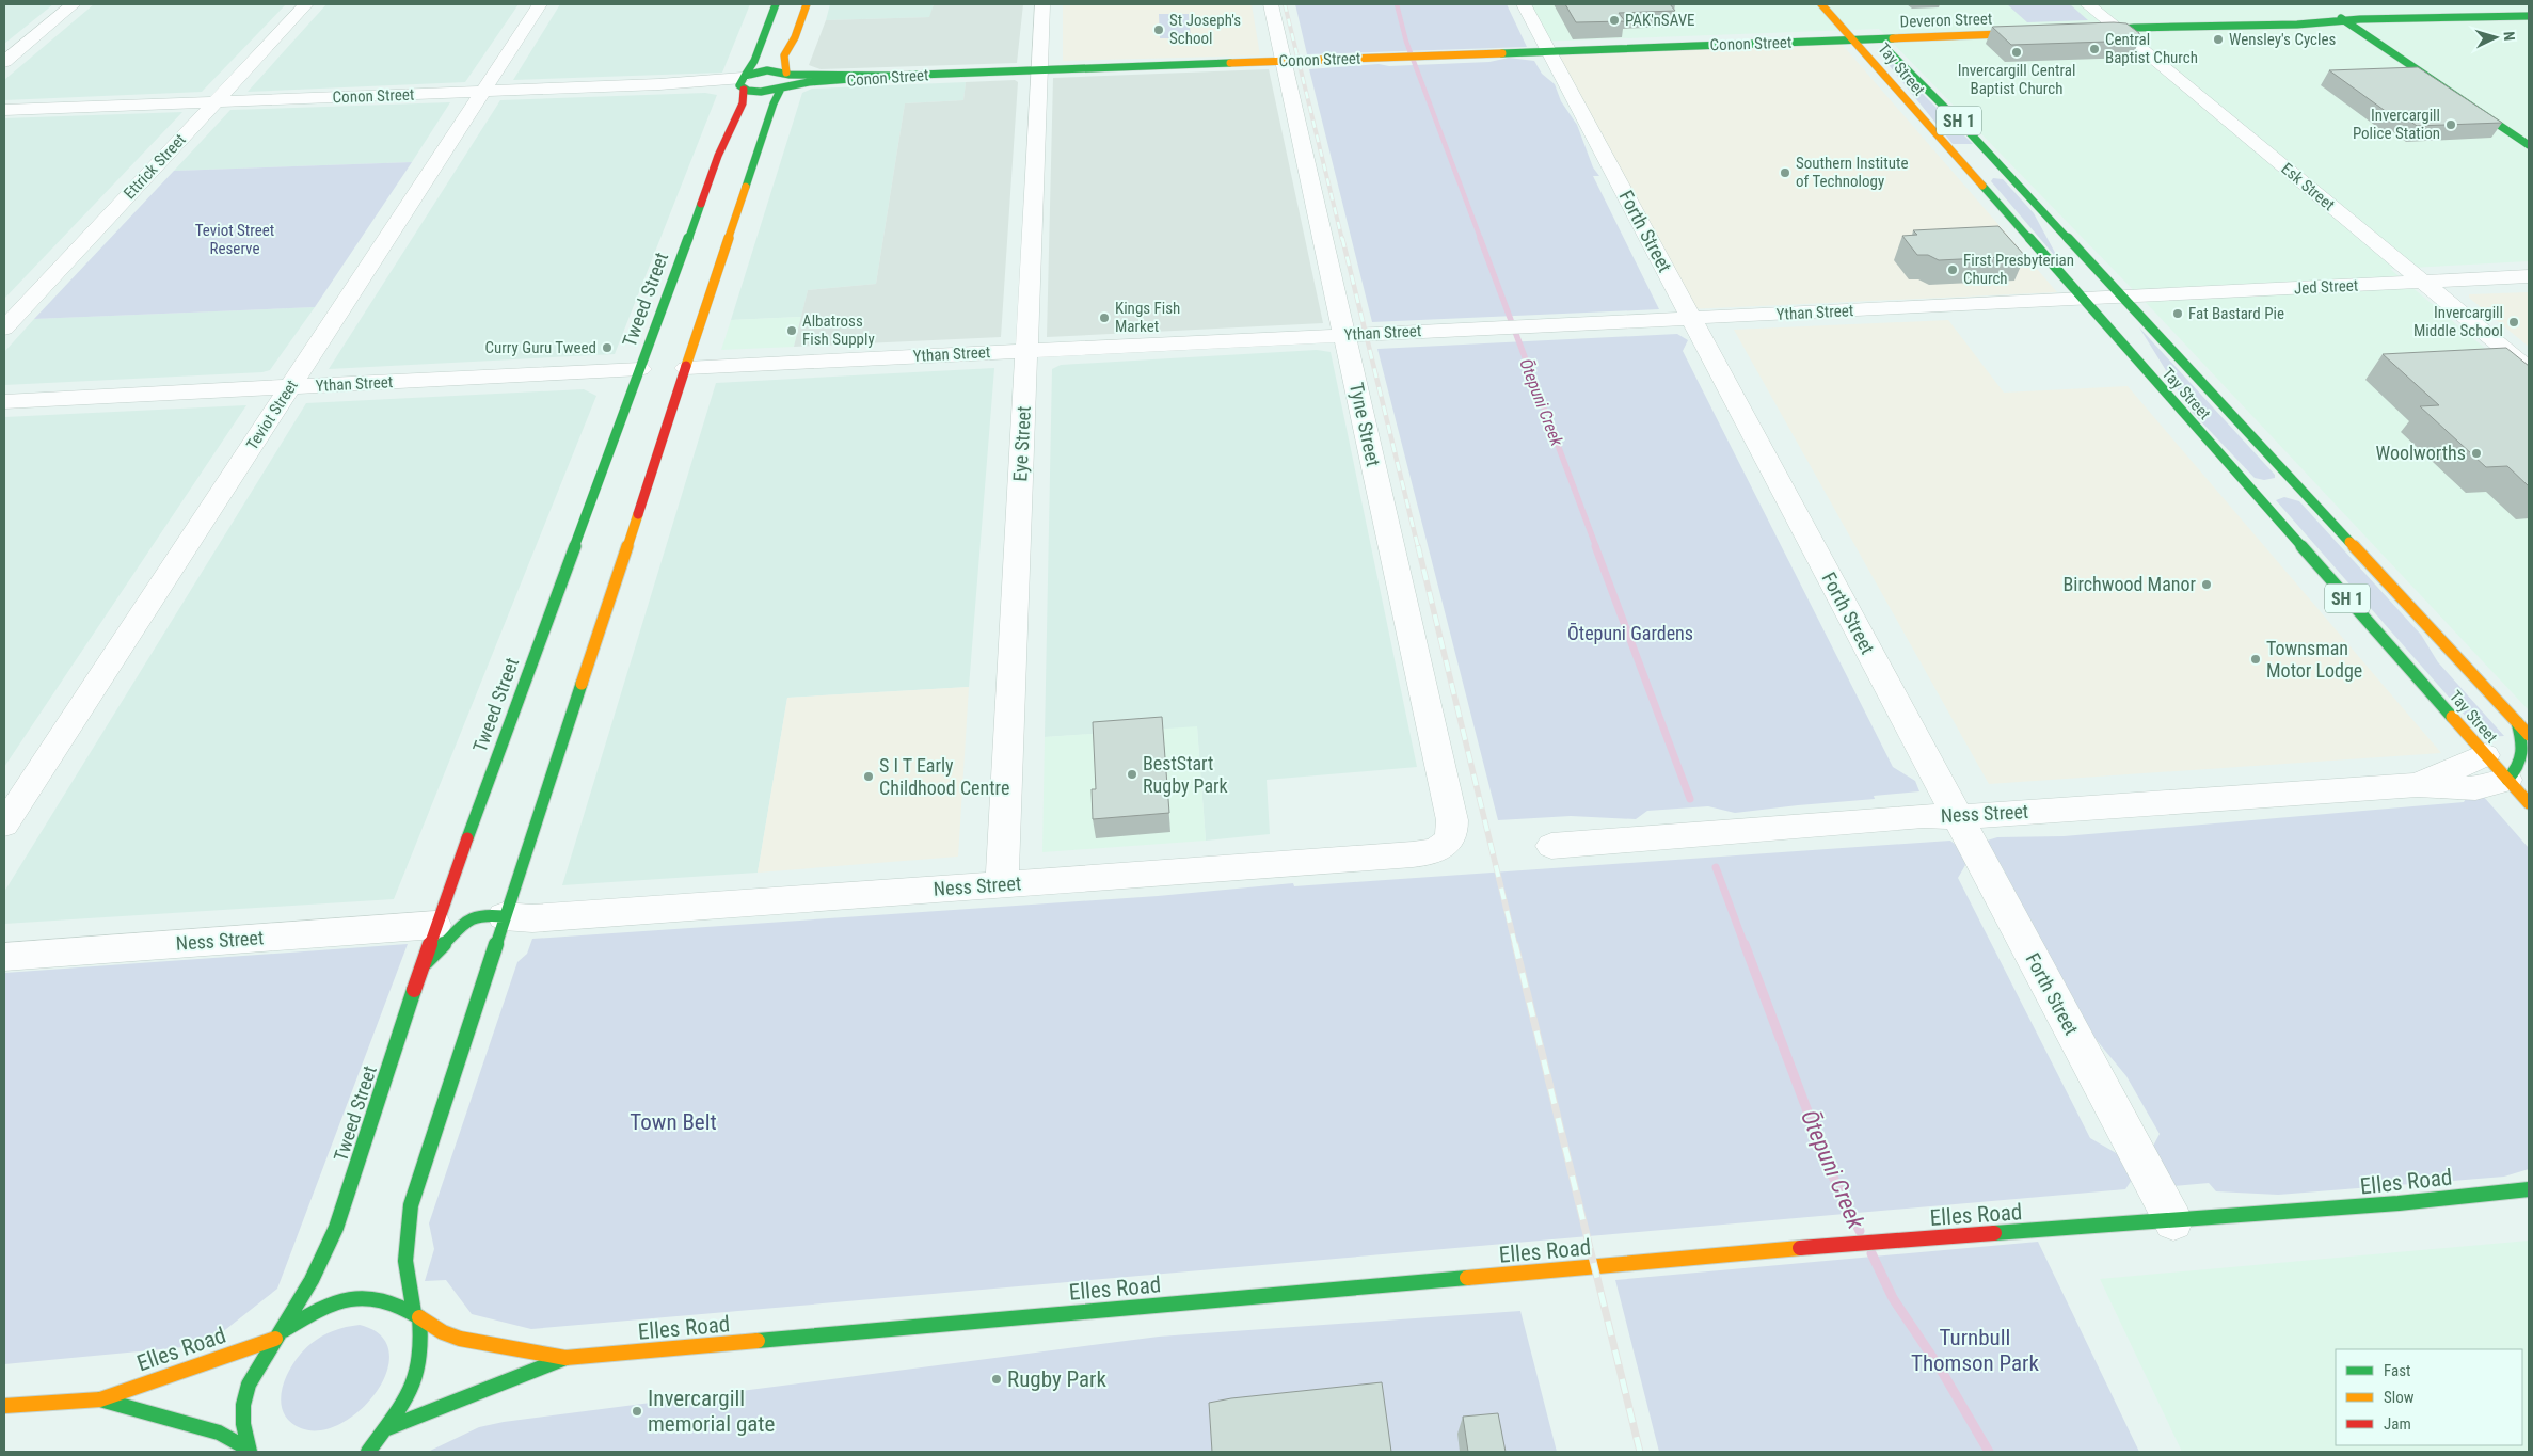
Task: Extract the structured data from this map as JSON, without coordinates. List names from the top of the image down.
{
  "streets": {
    "main road": [
      "Deveron Street",
      "Conon Street",
      "Tay Street",
      "SH 1",
      "Tweed Street",
      "Elles Road"
    ],
    "street": [
      "Ettrick Street",
      "Esk Street",
      "Forth Street",
      "Jed Street",
      "Ythan Street",
      "Teviot Street",
      "Tyne Street",
      "Eye Street",
      "Ness Street"
    ]
  },
  "crossings": [
    ["Deveron Street", "Conon Street"],
    ["Deveron Street", "Tay Street"],
    ["Conon Street", "Tay Street"],
    ["Conon Street", "Ettrick Street"],
    ["Conon Street", "Forth Street"],
    ["Conon Street", "Tweed Street"],
    ["Conon Street", "Teviot Street"],
    ["Conon Street", "Tyne Street"],
    ["Conon Street", "Eye Street"],
    ["Tay Street", "Jed Street"],
    ["Tay Street", "Ythan Street"],
    ["Tay Street", "Ness Street"],
    ["Esk Street", "Jed Street"],
    ["Forth Street", "Ythan Street"],
    ["Forth Street", "Ness Street"],
    ["Forth Street", "Elles Road"],
    ["Jed Street", "Ythan Street"],
    ["Tweed Street", "Ythan Street"],
    ["Tweed Street", "Ness Street"],
    ["Tweed Street", "Elles Road"],
    ["Ythan Street", "Teviot Street"],
    ["Ythan Street", "Tyne Street"],
    ["Ythan Street", "Eye Street"],
    ["Tyne Street", "Ness Street"],
    ["Eye Street", "Ness Street"]
  ],
  "water": ["Ōtepuni Creek"],
  "parks": [
    "Teviot Street Reserve",
    "Ōtepuni Gardens",
    "Town Belt",
    "Turnbull Thomson Park"
  ],
  "places": [
    "PAK'nSAVE",
    "St Joseph's School",
    "Wensley's Cycles",
    "Central Baptist Church",
    "Invercargill Central Baptist Church",
    "Invercargill Police Station",
    "Southern Institute of Technology",
    "First Presbyterian Church",
    "Fat Bastard Pie",
    "Kings Fish Market",
    "Invercargill Middle School",
    "Albatross Fish Supply",
    "Curry Guru Tweed",
    "Woolworths",
    "Birchwood Manor",
    "Townsman Motor Lodge",
    "BestStart Rugby Park",
    "S I T Early Childhood Centre",
    "Rugby Park",
    "Invercargill memorial gate"
  ],
  "legend": ["Fast", "Slow", "Jam"],
  "north": "right"
}
